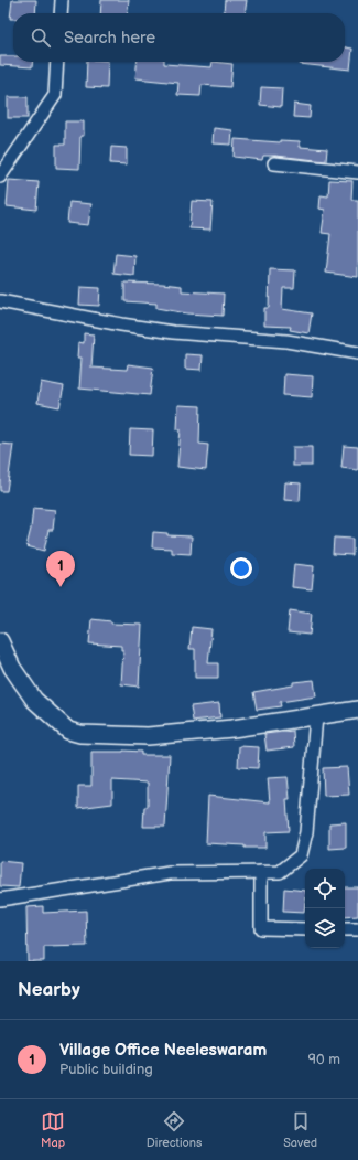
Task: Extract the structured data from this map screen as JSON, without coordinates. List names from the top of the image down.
{
  "page": {
    "search": "Search here",
    "pins": "1",
    "heading": "Nearby",
    "list": [
      {
        "mark": "1",
        "name": "Village Office Neeleswaram",
        "note": "Public building",
        "value": "90 m"
      }
    ],
    "nav": ["Map", "Directions", "Saved"]
  }
}
